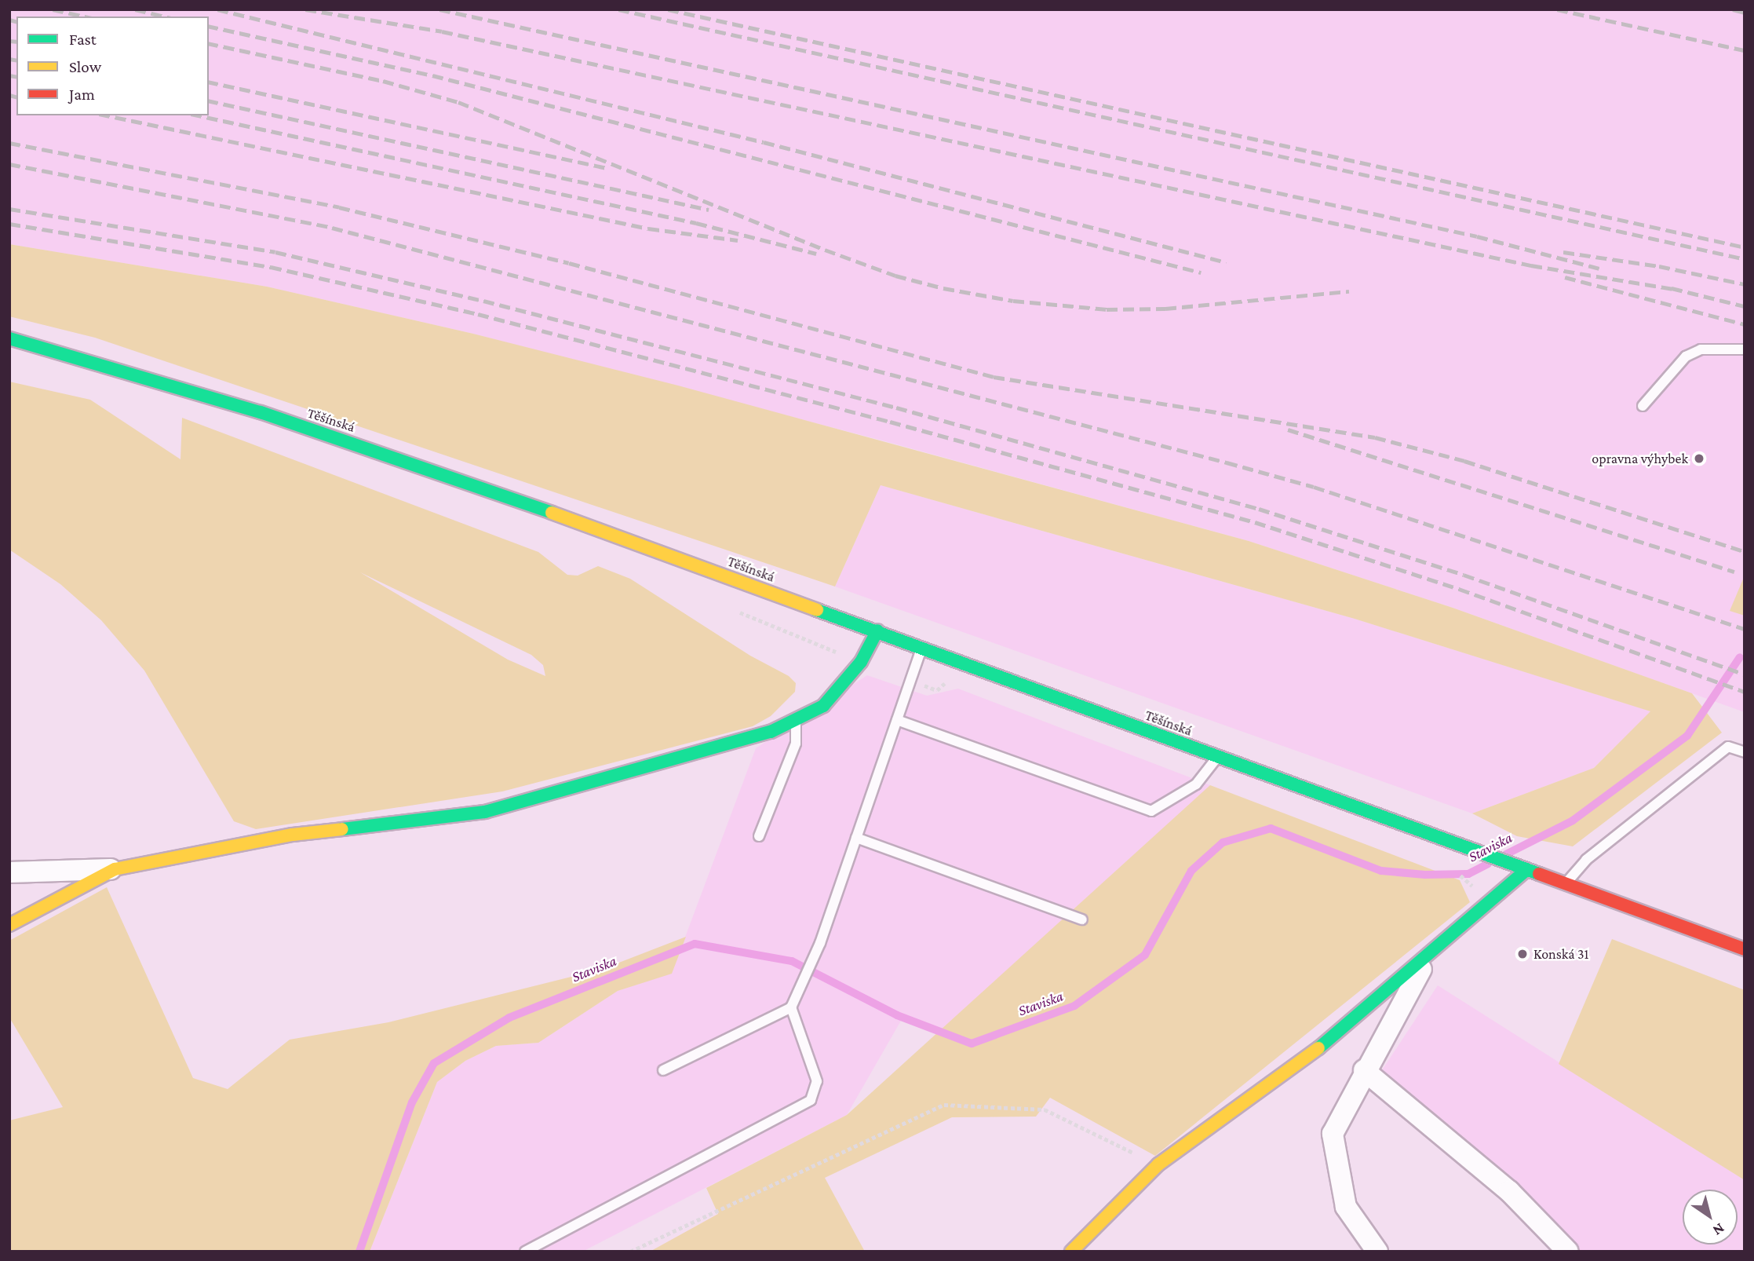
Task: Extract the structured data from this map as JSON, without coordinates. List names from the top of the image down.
{
  "streets": {
    "main road": ["Těšínská"]
  },
  "water": ["Staviska"],
  "places": ["opravna výhybek", "Konská 31"],
  "legend": ["Fast", "Slow", "Jam"],
  "north": "bottom right"
}
